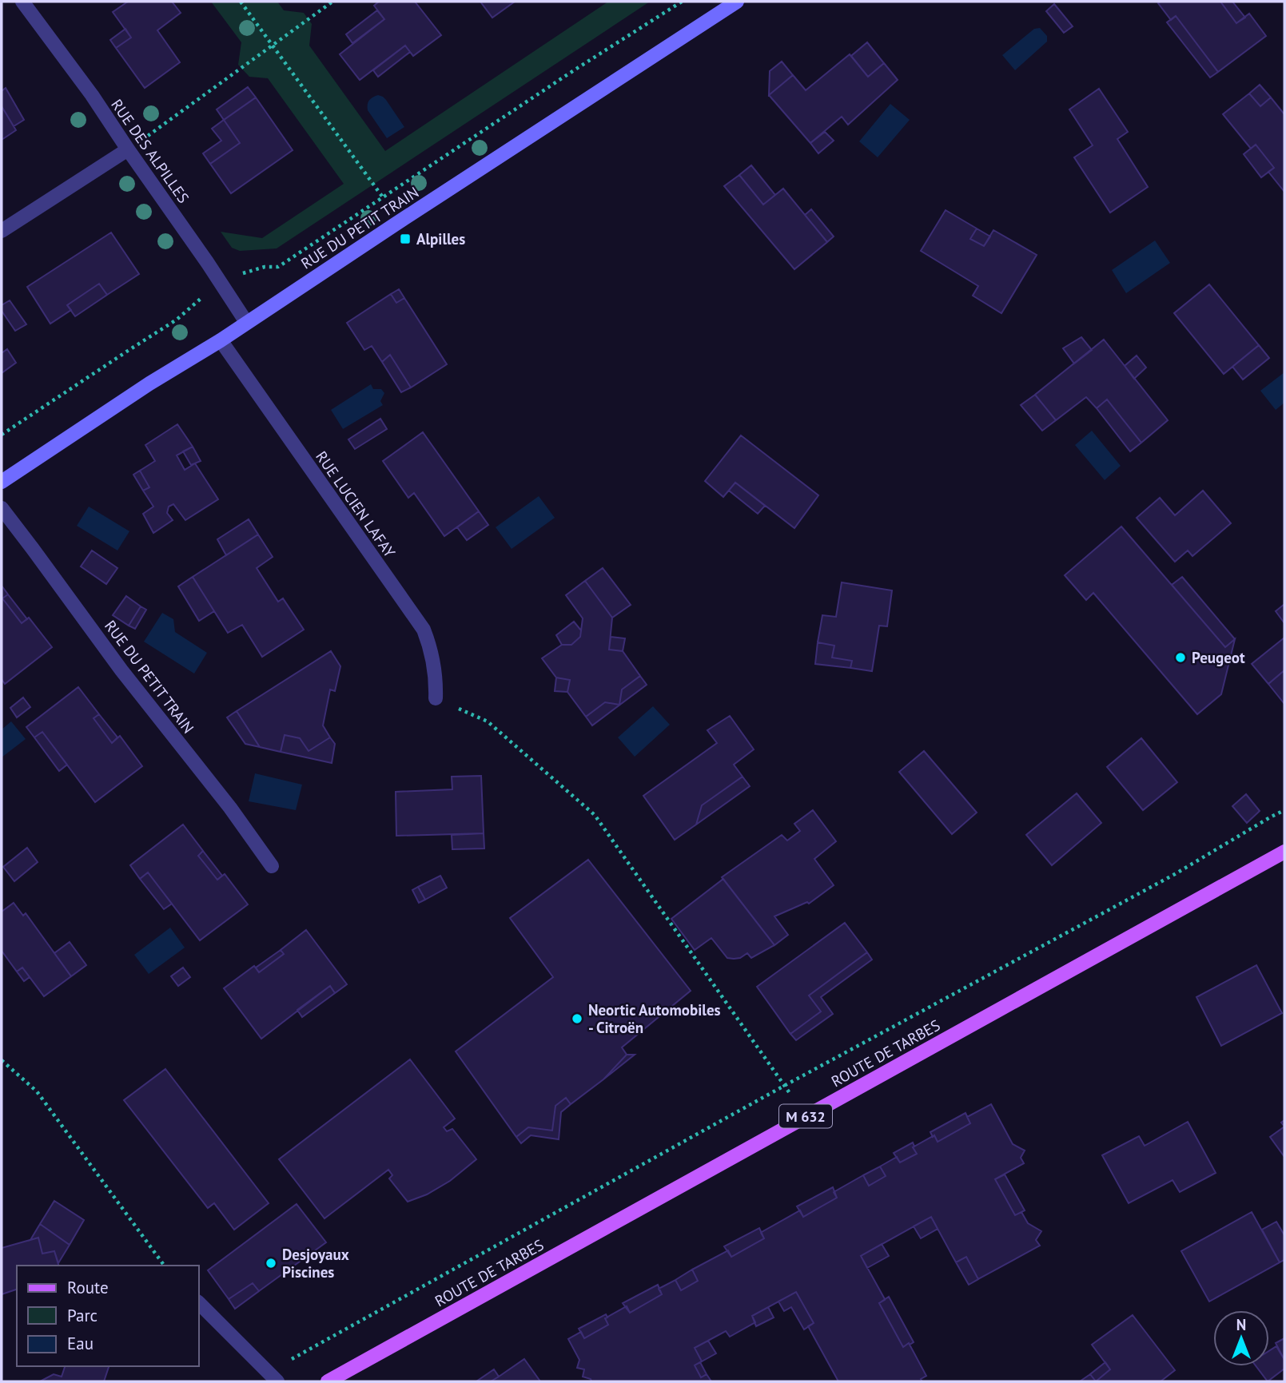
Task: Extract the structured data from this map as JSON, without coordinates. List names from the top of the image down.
{
  "streets": {
    "main road": ["ROUTE DE TARBES", "M 632"],
    "street": ["RUE DES ALPILLES", "RUE DU PETIT TRAIN", "RUE LUCIEN LAFAY"]
  },
  "crossings": [
    ["RUE DES ALPILLES", "RUE DU PETIT TRAIN"],
    ["RUE DU PETIT TRAIN", "RUE LUCIEN LAFAY"]
  ],
  "places": {
    "transit": ["Alpilles"],
    "other": ["Peugeot", "Neortic Automobiles - Citroën", "Desjoyaux Piscines"]
  },
  "legend": ["Route", "Parc", "Eau"],
  "north": "top"
}
